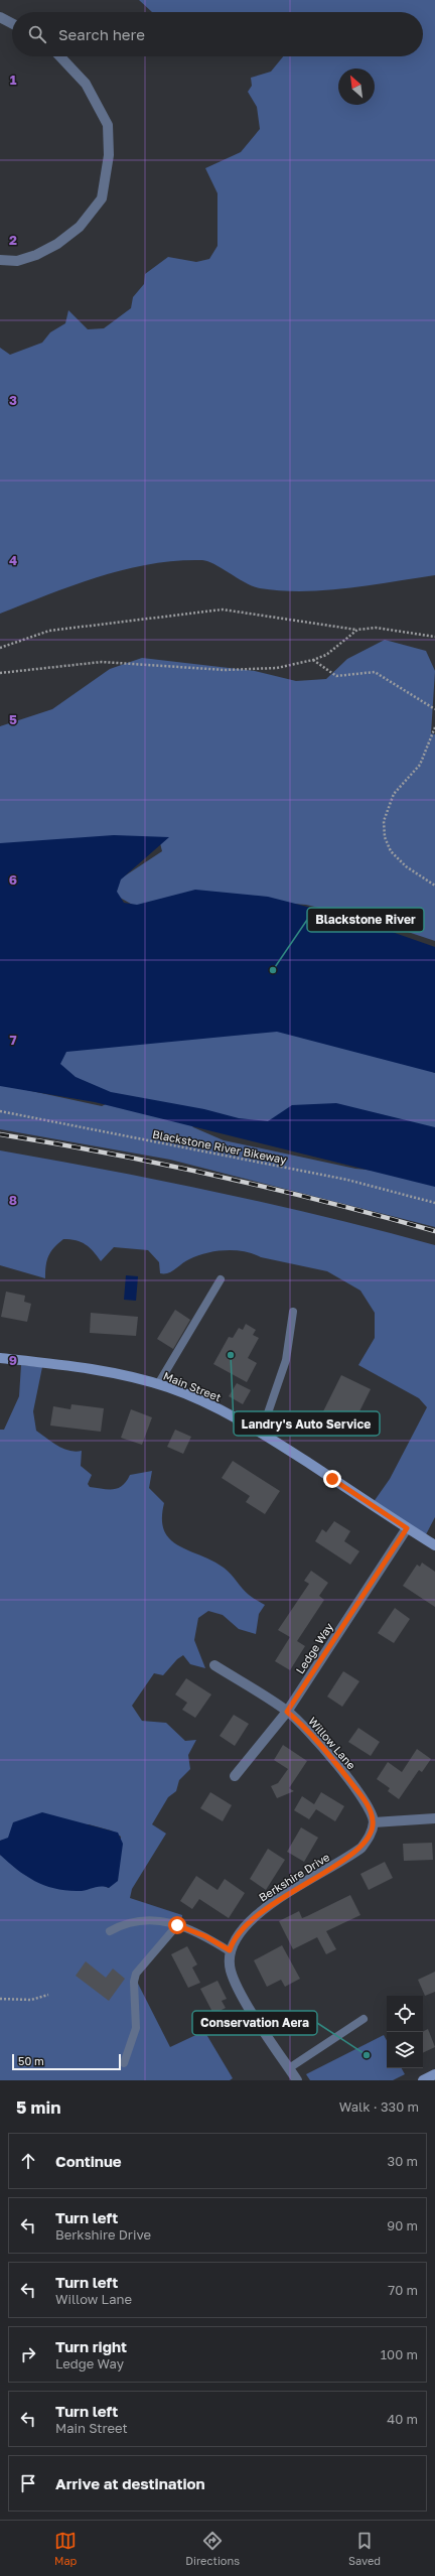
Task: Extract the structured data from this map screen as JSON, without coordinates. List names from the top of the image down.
{
  "streets": {
    "street": [
      "Main Street",
      "Ledge Way",
      "Willow Lane",
      "Berkshire Drive"
    ],
    "path": ["Blackstone River Bikeway"]
  },
  "crossings": [
    ["Main Street", "Ledge Way"],
    ["Ledge Way", "Willow Lane"],
    ["Willow Lane", "Berkshire Drive"]
  ],
  "places": ["Blackstone River", "Landry's Auto Service", "Conservation Aera"],
  "scale_bar": "50 m",
  "north": "top left",
  "page": {
    "search": "Search here",
    "scale": "50 m",
    "heading": ["5 min", "Walk · 330 m"],
    "list": [
      ["Continue", "30 m"],
      ["Turn left", "Berkshire Drive", "90 m"],
      ["Turn left", "Willow Lane", "70 m"],
      ["Turn right", "Ledge Way", "100 m"],
      ["Turn left", "Main Street", "40 m"],
      "Arrive at destination"
    ],
    "nav": ["Map", "Directions", "Saved"]
  },
  "grid": {
    "rows": [
      "1",
      "2",
      "3",
      "4",
      "5",
      "6",
      "7",
      "8",
      "9"
    ]
  }
}
